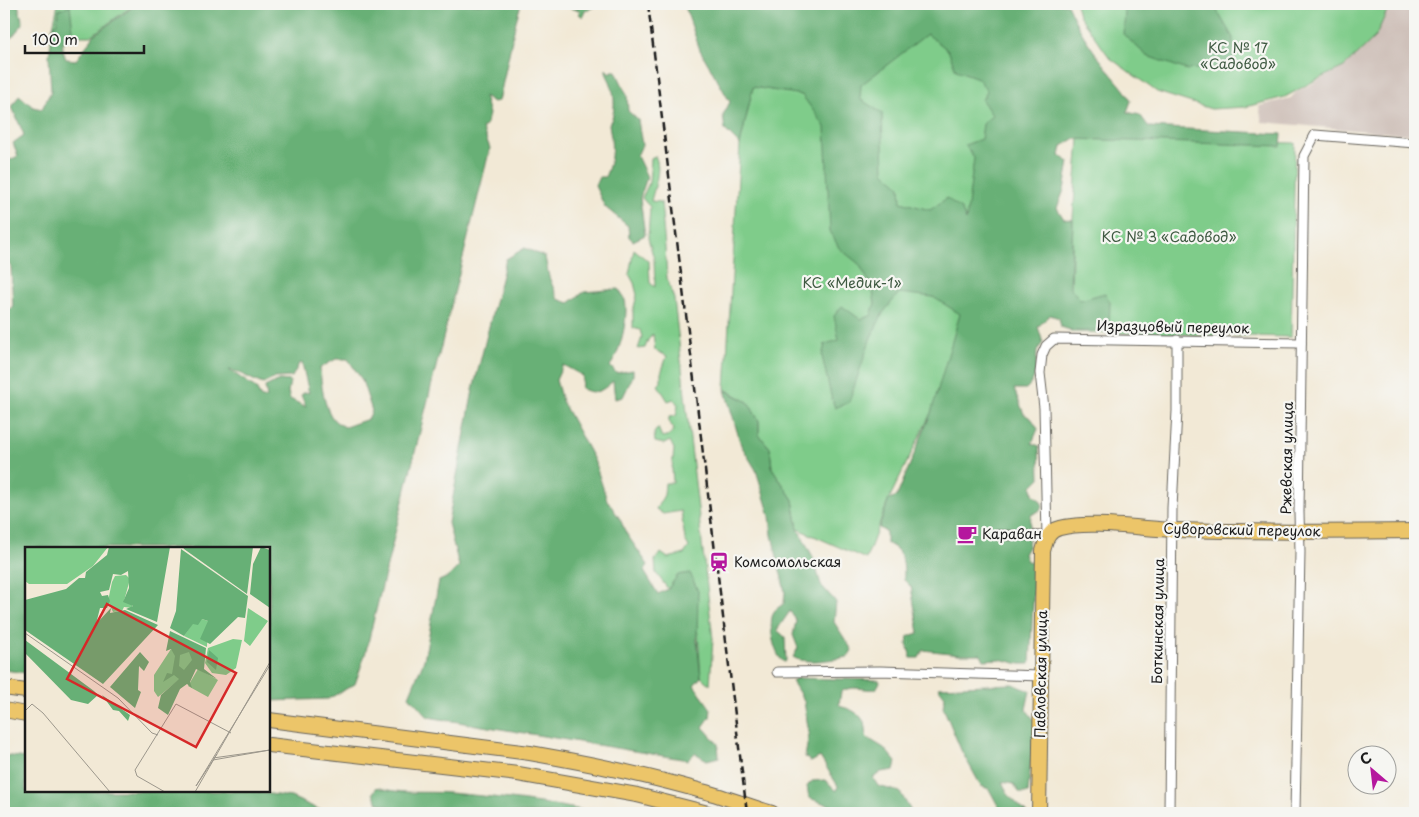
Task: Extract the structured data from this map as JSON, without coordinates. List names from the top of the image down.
{
  "streets": {
    "main road": ["Суворовский переулок", "Павловская улица"],
    "street": ["Изразцовый переулок", "Ржевская улица", "Боткинская улица"]
  },
  "crossings": [
    ["Изразцовый переулок", "Ржевская улица"],
    ["Изразцовый переулок", "Боткинская улица"],
    ["Изразцовый переулок", "Павловская улица"],
    ["Ржевская улица", "Суворовский переулок"],
    ["Суворовский переулок", "Боткинская улица"],
    ["Суворовский переулок", "Павловская улица"]
  ],
  "parks": ["КС № 17 «Садовод»", "КС № 3 «Садовод»", "КС «Медик-1»"],
  "places": {
    "cafe": ["Караван"],
    "station": ["Комсомольская"]
  },
  "scale_bar": "100 m",
  "north": "top left"
}
